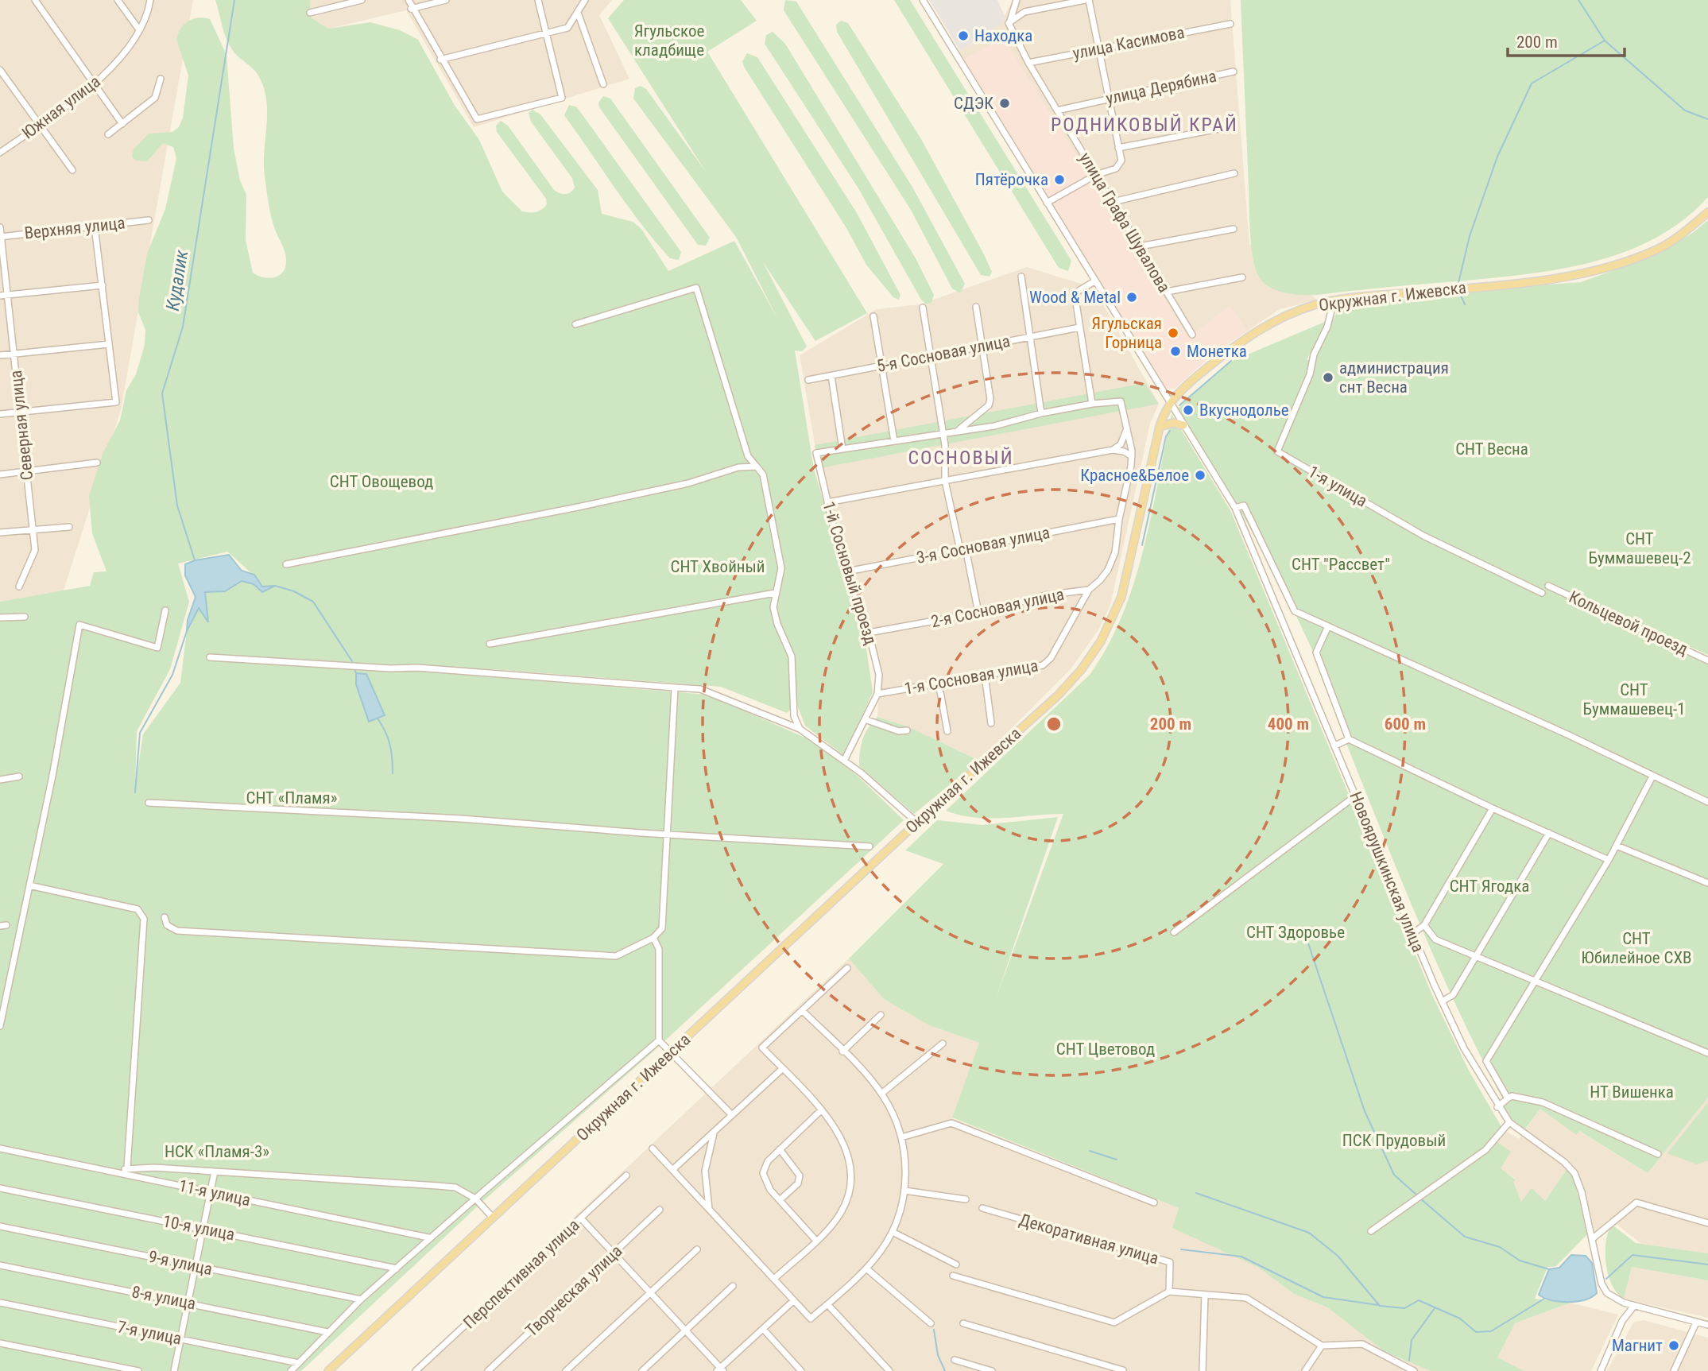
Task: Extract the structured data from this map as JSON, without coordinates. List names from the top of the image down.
{
  "streets": {
    "main road": ["Окружная г. Ижевска"],
    "street": [
      "улица Касимова",
      "улица Дерябина",
      "Южная улица",
      "улица Графа Шувалова",
      "Верхняя улица",
      "5-я Сосновая улица",
      "Северная улица",
      "1-я улица",
      "3-я Сосновая улица",
      "1-й Сосновый проезд",
      "2-я Сосновая улица",
      "Кольцевой проезд",
      "1-я Сосновая улица",
      "Новоярушкинская улица",
      "11-я улица",
      "10-я улица",
      "Декоративная улица",
      "9-я улица",
      "Перспективная улица",
      "Творческая улица",
      "8-я улица",
      "7-я улица"
    ]
  },
  "crossings": [
    ["улица Касимова", "улица Графа Шувалова"],
    ["улица Дерябина", "улица Графа Шувалова"],
    ["Верхняя улица", "Северная улица"],
    ["Окружная г. Ижевска", "1-я улица"],
    ["Окружная г. Ижевска", "Новоярушкинская улица"],
    ["3-я Сосновая улица", "1-й Сосновый проезд"],
    ["1-й Сосновый проезд", "2-я Сосновая улица"],
    ["1-й Сосновый проезд", "1-я Сосновая улица"],
    ["2-я Сосновая улица", "1-я Сосновая улица"]
  ],
  "districts": ["РОДНИКОВЫЙ КРАЙ", "СОСНОВЫЙ"],
  "water": ["Кудалик"],
  "parks": [
    "Ягульское кладбище",
    "СНТ Весна",
    "СНТ Овощевод",
    "СНТ Буммашевец-2",
    "СНТ \"Рассвет\"",
    "СНТ Хвойный",
    "СНТ Буммашевец-1",
    "СНТ «Пламя»",
    "СНТ Ягодка",
    "СНТ Здоровье",
    "СНТ Юбилейное СХВ",
    "СНТ Цветовод",
    "НТ Вишенка",
    "ПСК Прудовый",
    "НСК «Пламя-3»"
  ],
  "places": [
    "Находка",
    "СДЭК",
    "Пятёрочка",
    "Wood & Metal",
    "Ягульская Горница",
    "Монетка",
    "администрация снт Весна",
    "Вкуснодолье",
    "Красное&Белое",
    "Магнит"
  ],
  "scale_bar": "200 m",
  "rings": ["200 m", "400 m", "600 m"]
}
